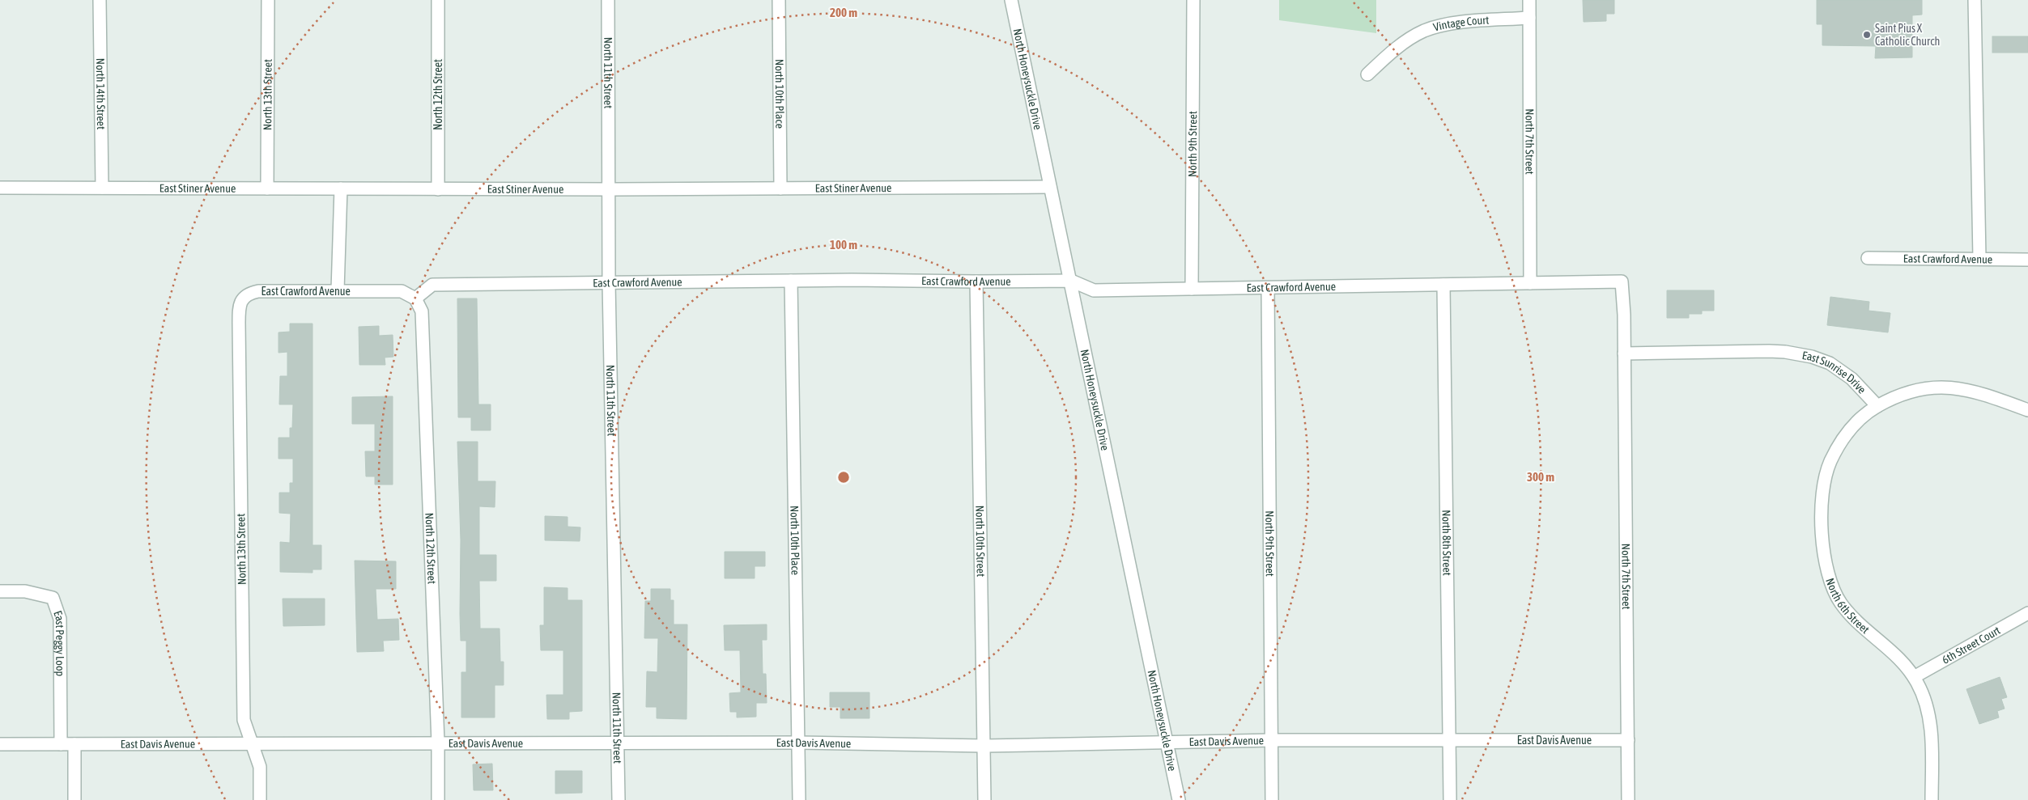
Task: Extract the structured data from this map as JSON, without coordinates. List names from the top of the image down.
{
  "streets": {
    "street": [
      "Vintage Court",
      "North 11th Street",
      "North Honeysuckle Drive",
      "North 14th Street",
      "North 13th Street",
      "North 10th Place",
      "North 12th Street",
      "North 7th Street",
      "North 9th Street",
      "East Stiner Avenue",
      "East Crawford Avenue",
      "East Sunrise Drive",
      "North 10th Street",
      "North 8th Street",
      "North 6th Street",
      "East Peggy Loop",
      "6th Street Court",
      "East Davis Avenue"
    ]
  },
  "crossings": [
    ["Vintage Court", "North 7th Street"],
    ["North 11th Street", "East Stiner Avenue"],
    ["North 11th Street", "East Crawford Avenue"],
    ["North 11th Street", "East Davis Avenue"],
    ["North Honeysuckle Drive", "East Stiner Avenue"],
    ["North Honeysuckle Drive", "East Crawford Avenue"],
    ["North Honeysuckle Drive", "East Davis Avenue"],
    ["North 14th Street", "East Stiner Avenue"],
    ["North 13th Street", "East Stiner Avenue"],
    ["North 13th Street", "East Crawford Avenue"],
    ["North 13th Street", "East Davis Avenue"],
    ["North 10th Place", "East Stiner Avenue"],
    ["North 10th Place", "East Crawford Avenue"],
    ["North 10th Place", "East Davis Avenue"],
    ["North 12th Street", "East Stiner Avenue"],
    ["North 12th Street", "East Crawford Avenue"],
    ["North 12th Street", "East Davis Avenue"],
    ["North 7th Street", "East Crawford Avenue"],
    ["North 7th Street", "East Sunrise Drive"],
    ["North 7th Street", "East Davis Avenue"],
    ["North 9th Street", "East Crawford Avenue"],
    ["North 9th Street", "East Davis Avenue"],
    ["East Crawford Avenue", "East Sunrise Drive"],
    ["East Crawford Avenue", "North 10th Street"],
    ["East Crawford Avenue", "North 8th Street"],
    ["East Sunrise Drive", "North 6th Street"],
    ["North 10th Street", "East Davis Avenue"],
    ["North 8th Street", "East Davis Avenue"],
    ["North 6th Street", "6th Street Court"],
    ["East Peggy Loop", "East Davis Avenue"]
  ],
  "places": ["Saint Pius X Catholic Church"],
  "rings": ["200 m", "100 m", "300 m"]
}
